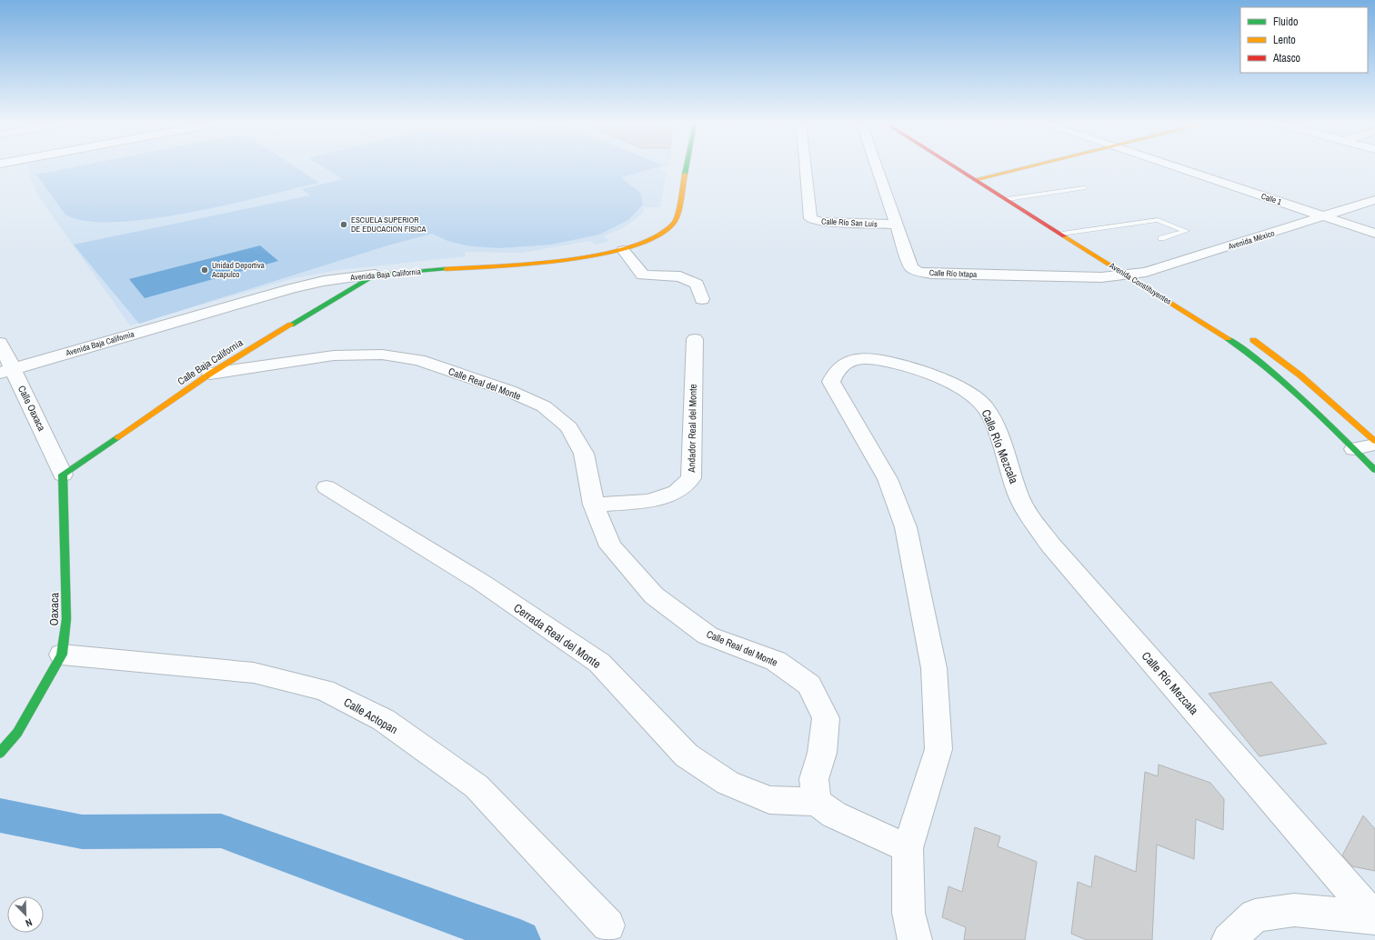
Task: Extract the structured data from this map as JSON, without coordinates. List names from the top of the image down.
{
  "streets": {
    "main road": [
      "Avenida Baja California",
      "Avenida Constituyentes",
      "Calle Baja California",
      "Oaxaca"
    ],
    "street": [
      "Calle 1",
      "Calle Río San Luis",
      "Avenida México",
      "Calle Río Ixtapa",
      "Calle Real del Monte",
      "Calle Oaxaca",
      "Andador Real del Monte",
      "Calle Río Mezcala",
      "Cerrada Real del Monte",
      "Calle Actopan"
    ]
  },
  "crossings": [
    ["Calle 1", "Avenida México"],
    ["Calle Río San Luis", "Calle Río Ixtapa"],
    ["Avenida México", "Calle Río Ixtapa"],
    ["Avenida México", "Avenida Constituyentes"],
    ["Calle Río Ixtapa", "Avenida Constituyentes"],
    ["Avenida Baja California", "Calle Baja California"],
    ["Avenida Baja California", "Calle Oaxaca"],
    ["Calle Baja California", "Calle Real del Monte"],
    ["Calle Baja California", "Calle Oaxaca"],
    ["Calle Baja California", "Oaxaca"],
    ["Calle Real del Monte", "Andador Real del Monte"],
    ["Calle Real del Monte", "Cerrada Real del Monte"],
    ["Calle Oaxaca", "Oaxaca"],
    ["Oaxaca", "Calle Actopan"]
  ],
  "places": ["ESCUELA SUPERIOR DE EDUCACION FISICA", "Unidad Deportiva Acapulco"],
  "legend": ["Fluido", "Lento", "Atasco"],
  "north": "bottom right"
}
